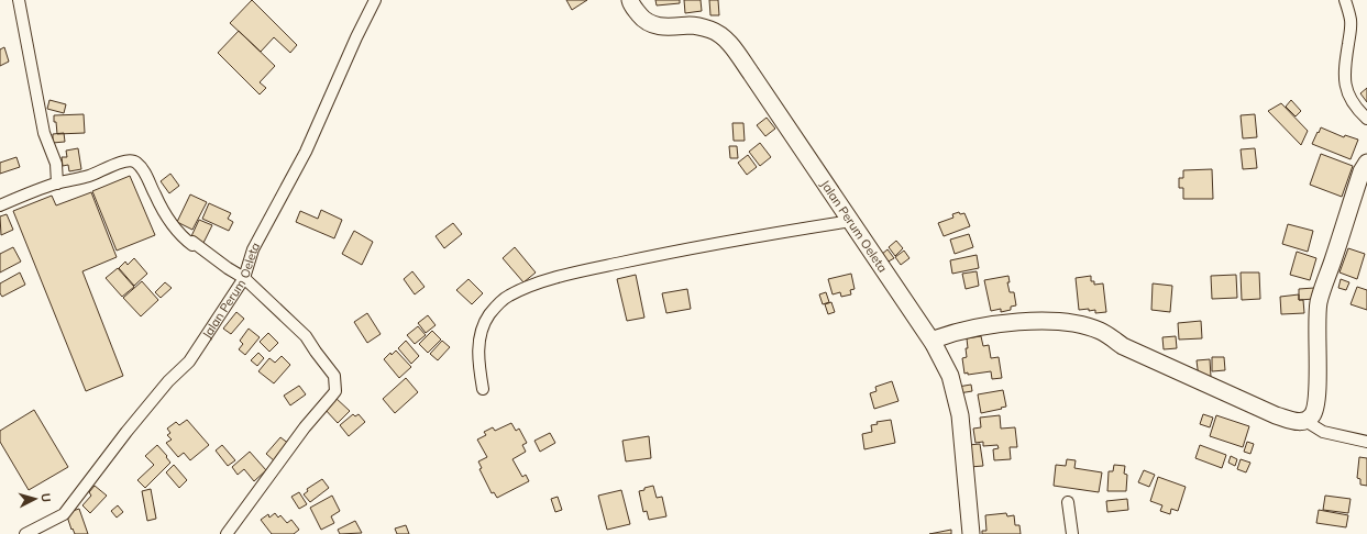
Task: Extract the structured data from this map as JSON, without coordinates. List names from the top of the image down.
{
  "streets": {
    "street": ["Jalan Perum Oeleta"]
  },
  "north": "right"
}
